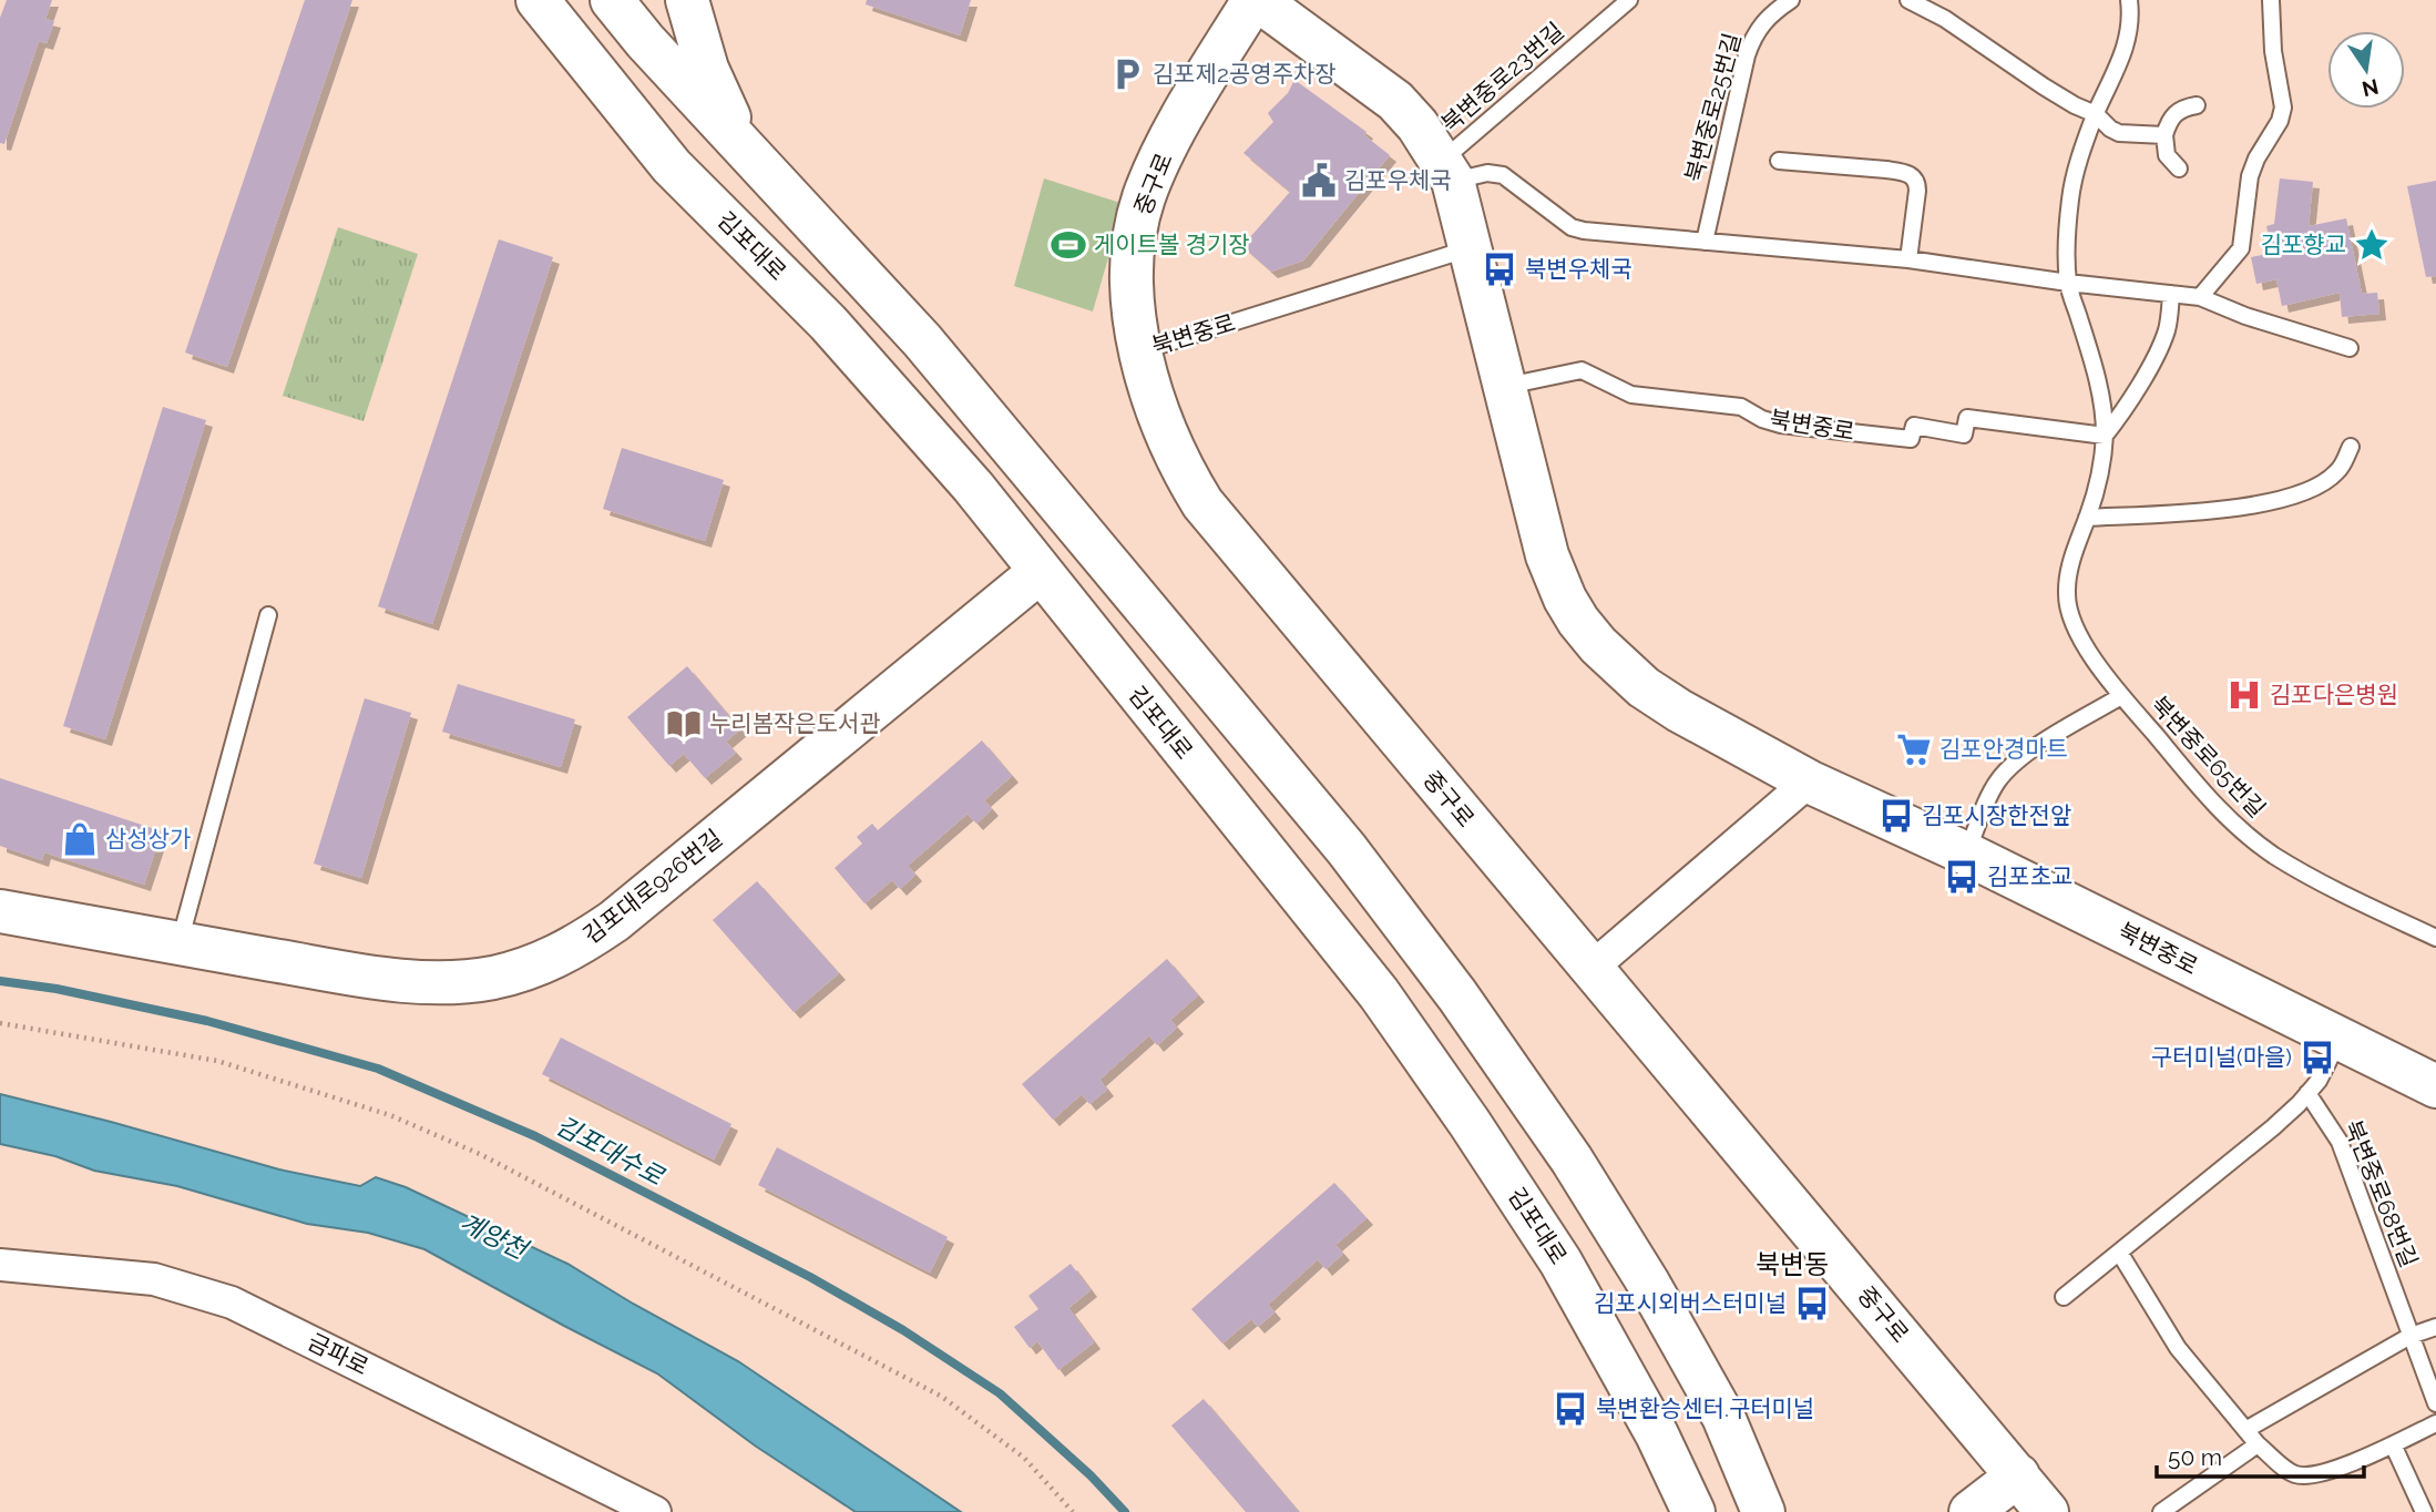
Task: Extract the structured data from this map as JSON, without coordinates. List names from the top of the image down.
{
  "streets": {
    "street": [
      "중구로",
      "김포대로",
      "북변중로",
      "김포대로926번길",
      "금파로"
    ],
    "lane": [
      "북변중로23번길",
      "북변중로25번길",
      "북변중로65번길",
      "북변중로68번길"
    ]
  },
  "crossings": [
    ["북변중로23번길", "북변중로"],
    ["중구로", "북변중로"],
    ["김포대로", "김포대로926번길"],
    ["북변중로", "북변중로65번길"]
  ],
  "districts": ["북변동"],
  "water": ["김포대수로", "계양천"],
  "places": {
    "parking": ["김포제2공영주차장"],
    "public building": ["김포우체국"],
    "sports": ["게이트볼 경기장"],
    "place": ["김포향교"],
    "bus stop": [
      "북변우체국",
      "김포시장한전앞",
      "김포초교",
      "구터미널(마을)",
      "김포시외버스터미널",
      "북변환승센터.구터미널"
    ],
    "hospital": ["김포다은병원"],
    "library": ["누리봄작은도서관"],
    "supermarket": ["김포안경마트"],
    "shop": ["삼성상가"]
  },
  "scale_bar": "50 m",
  "north": "bottom"
}
